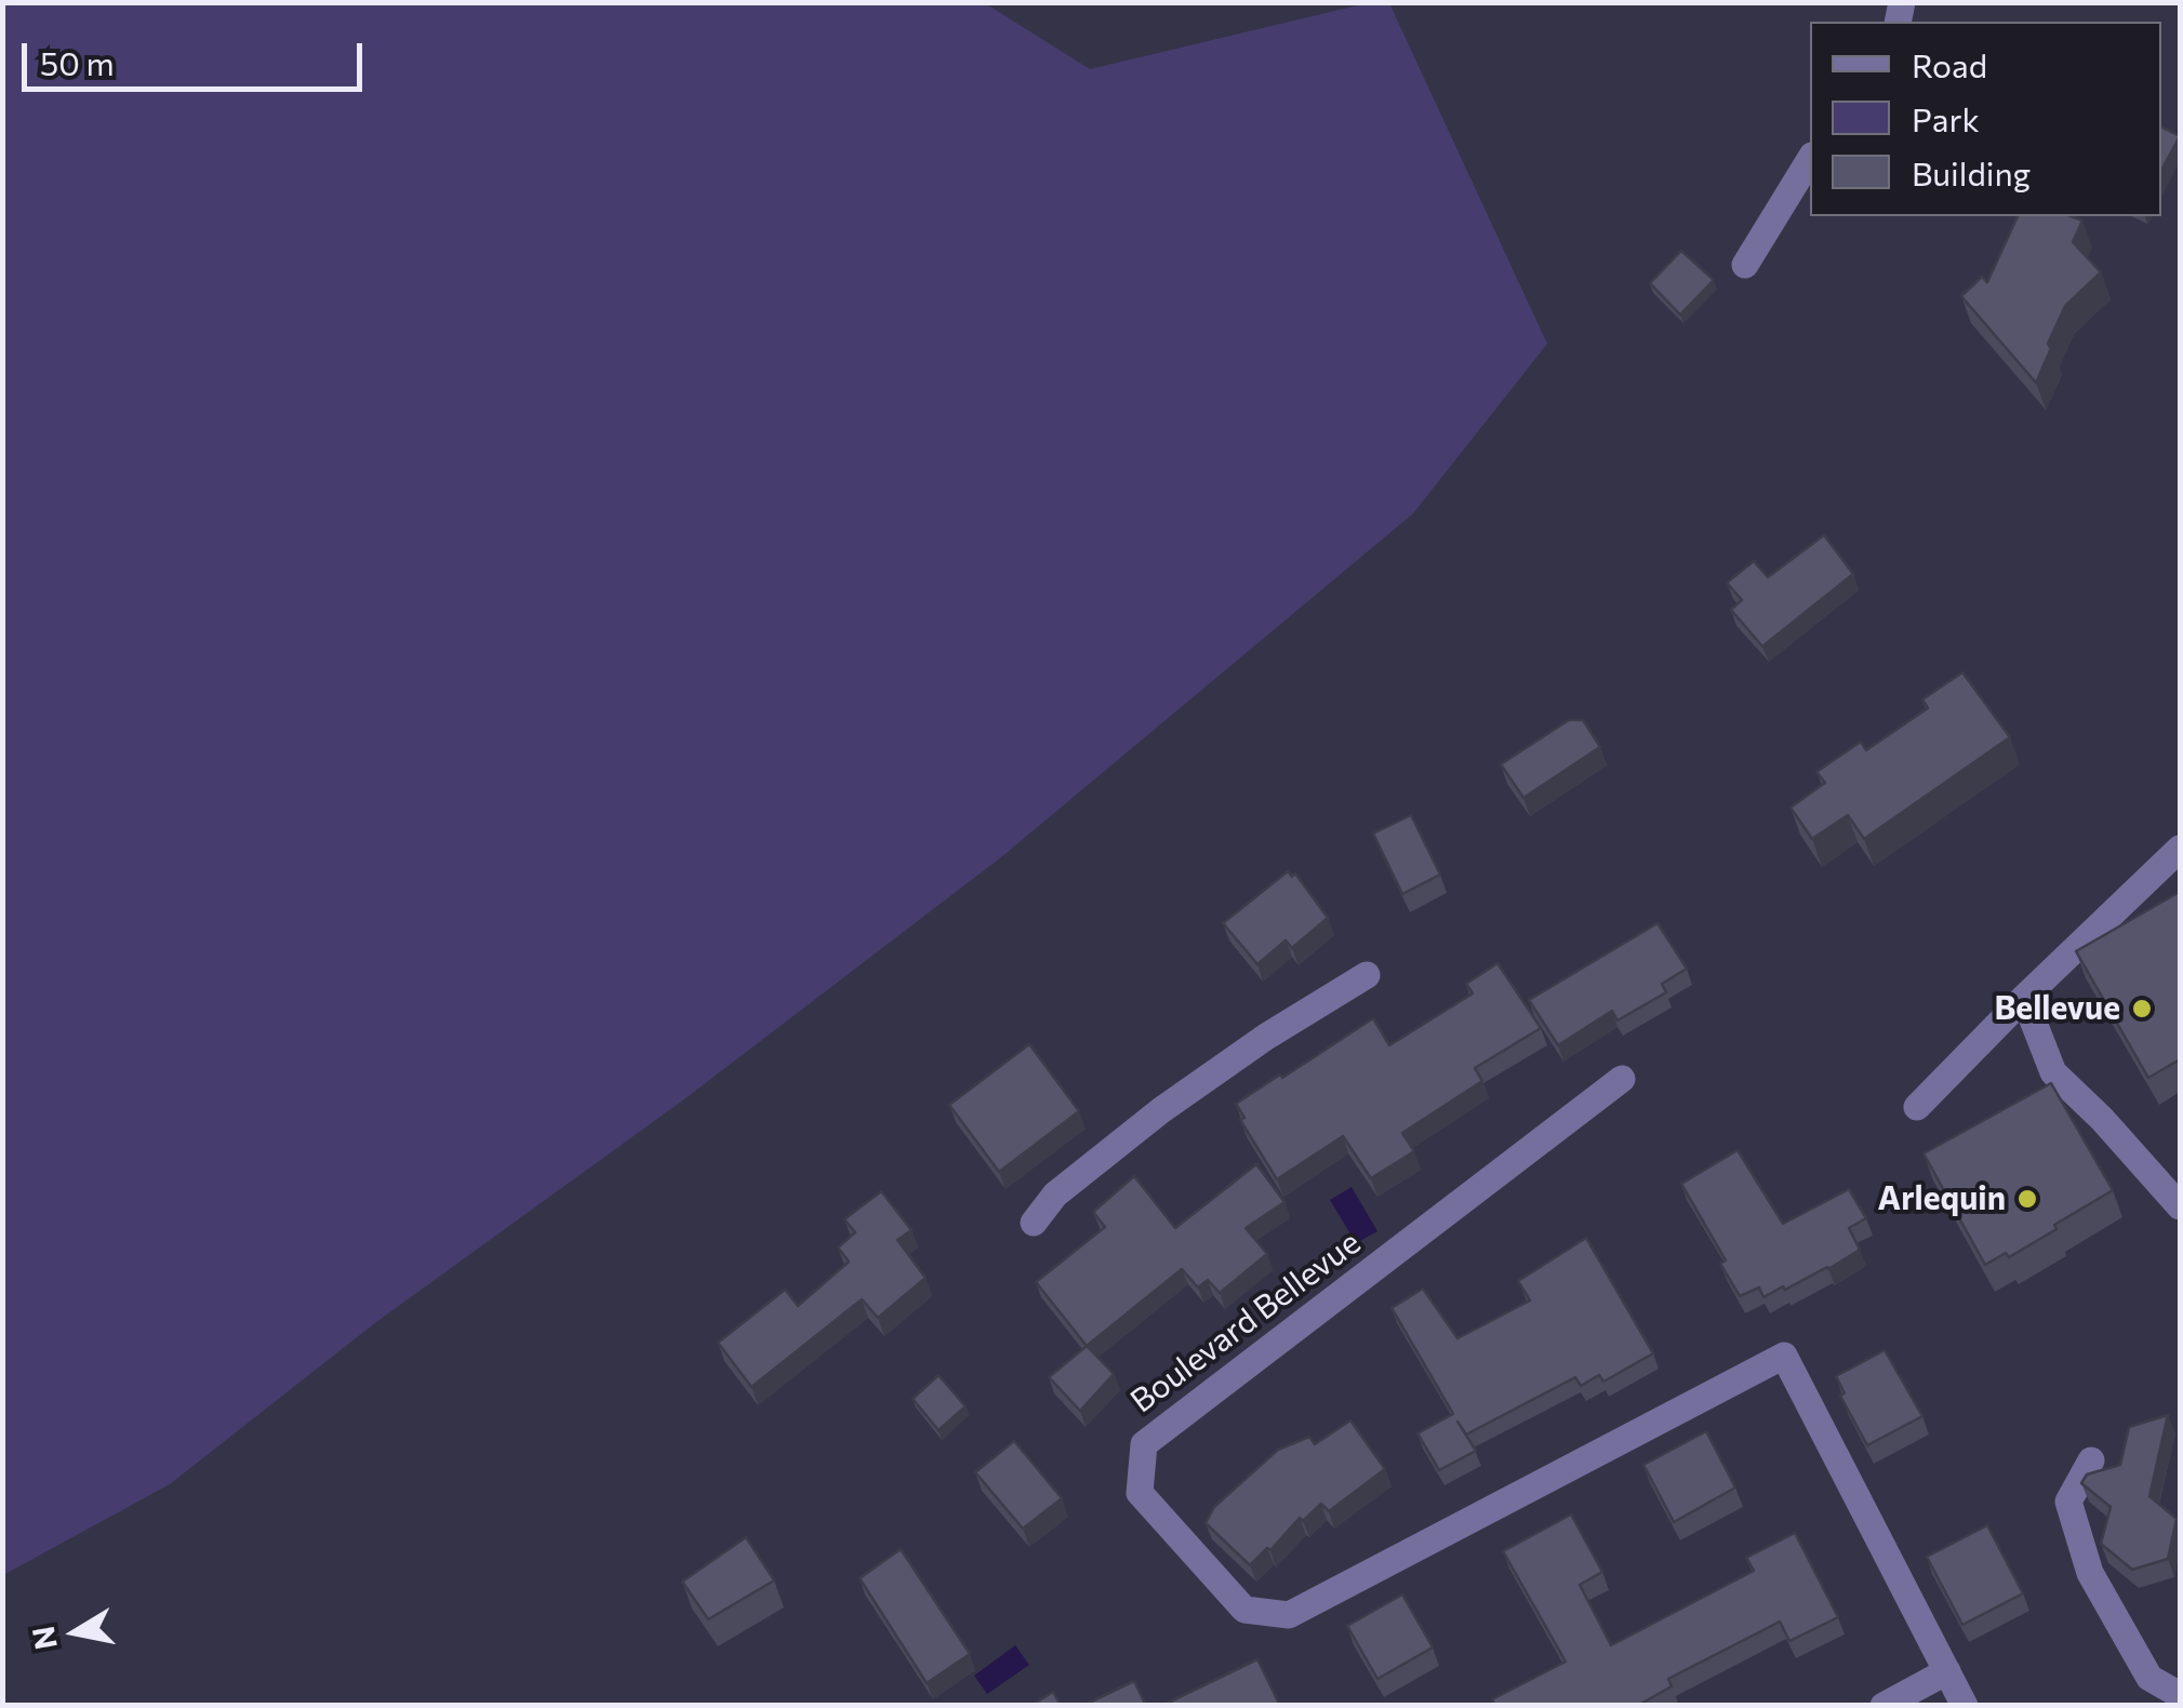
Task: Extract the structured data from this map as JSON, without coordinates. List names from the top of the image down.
{
  "streets": {
    "street": ["Boulevard Bellevue"]
  },
  "places": ["Bellevue", "Arlequin"],
  "legend": ["Road", "Park", "Building"],
  "scale_bar": "50 m",
  "north": "left"
}
